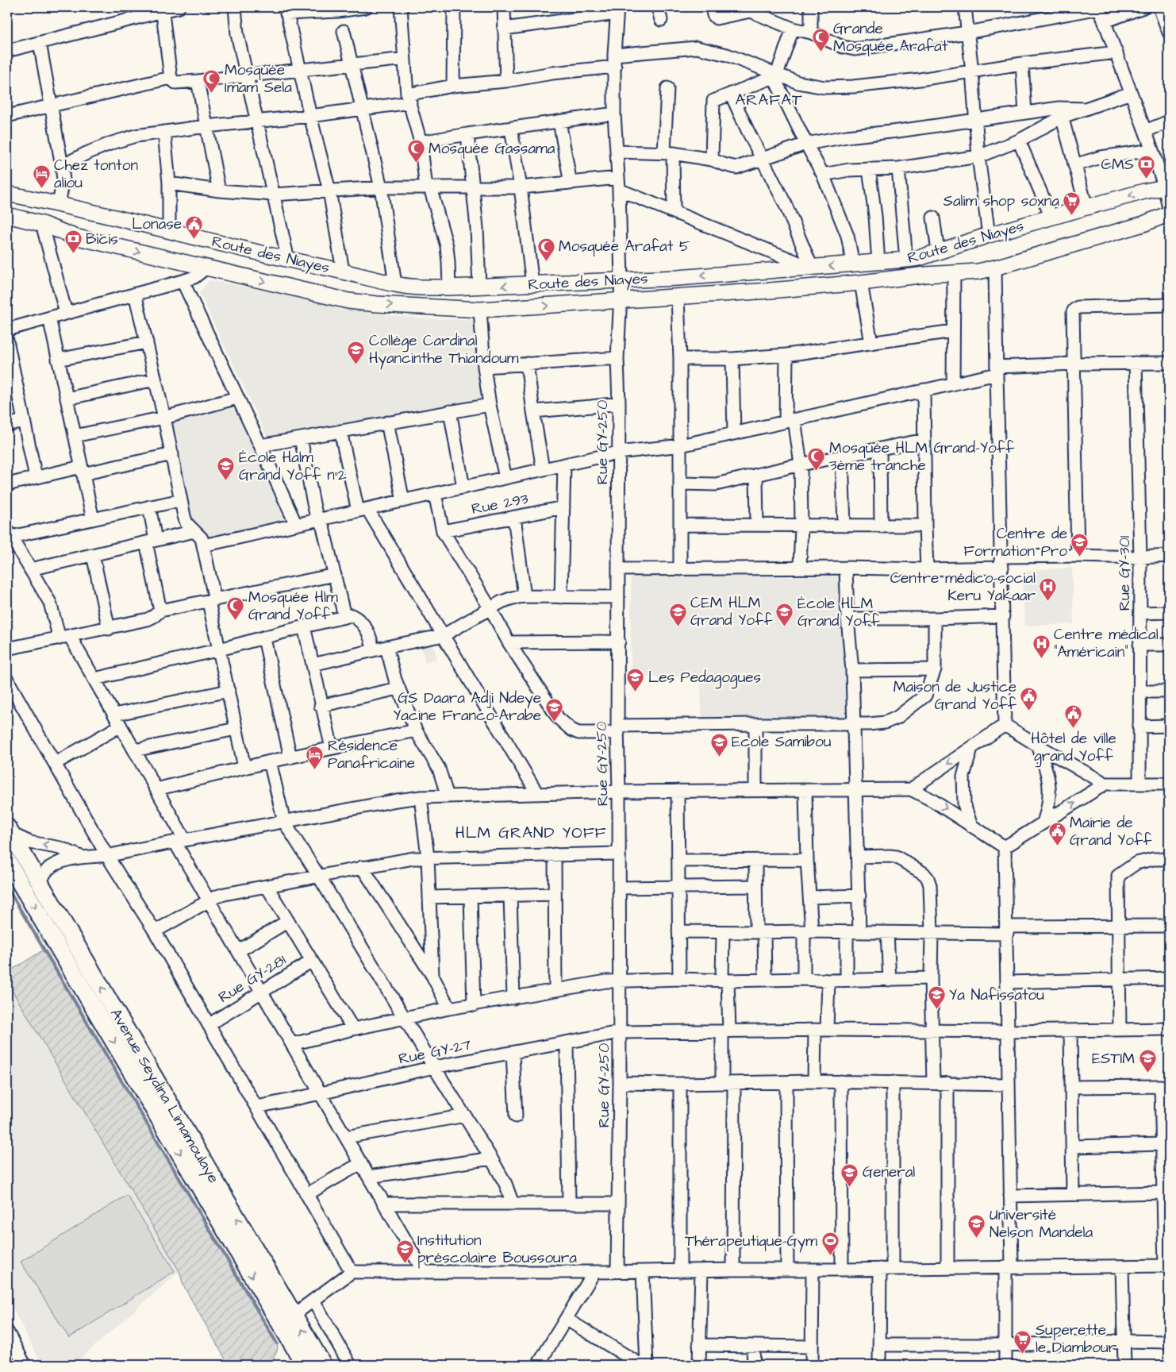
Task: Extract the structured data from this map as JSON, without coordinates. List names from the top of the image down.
{
  "streets": {
    "highway": ["Avenue Seydina Limamoulaye"],
    "main road": ["Route des Niayes"],
    "street": [
      "Rue GY-250",
      "Rue 293",
      "Rue GY-301",
      "Rue GY-281",
      "Rue GY-27"
    ]
  },
  "crossings": [
    ["Route des Niayes", "Rue GY-250"],
    ["Rue GY-250", "Rue GY-27"]
  ],
  "districts": ["ARAFAT", "HLM GRAND YOFF"],
  "places": {
    "mosque": [
      "Grande Mosquée Arafat",
      "Mosquée Imam Sela",
      "Mosquée Gassama",
      "Mosquée Arafat 5",
      "Mosquée HLM Grand-Yoff 3ème tranche",
      "Mosquée Hlm Grand Yoff"
    ],
    "bank": ["CMS", "Bicis"],
    "hotel": ["Chez tonton aliou", "Résidence Panafricaine"],
    "supermarket": ["Salim shop soxna", "Superette le Diambour"],
    "public building": [
      "Lonase",
      "Maison de Justice Grand Yoff",
      "Hôtel de ville grand Yoff",
      "Mairie de Grand Yoff"
    ],
    "school or university": [
      "Collège Cardinal Hyancinthe Thiandoum",
      "École Halm Grand Yoff n°2",
      "Centre de Formation Pro",
      "CEM HLM Grand Yoff",
      "École HLM Grand Yoff",
      "Les Pedagogues",
      "GS Daara Adji Ndeye Yacine Franco-Arabe",
      "Ecole Samibou",
      "Ya Nafissatou",
      "ESTIM",
      "General",
      "Université Nelson Mandela",
      "Institution préscolaire Boussoura"
    ],
    "hospital": ["Centre médico-social Keru Yakaar", "Centre médical \"Américain\""],
    "sports": ["Thérapeutique-Gym"]
  }
}
